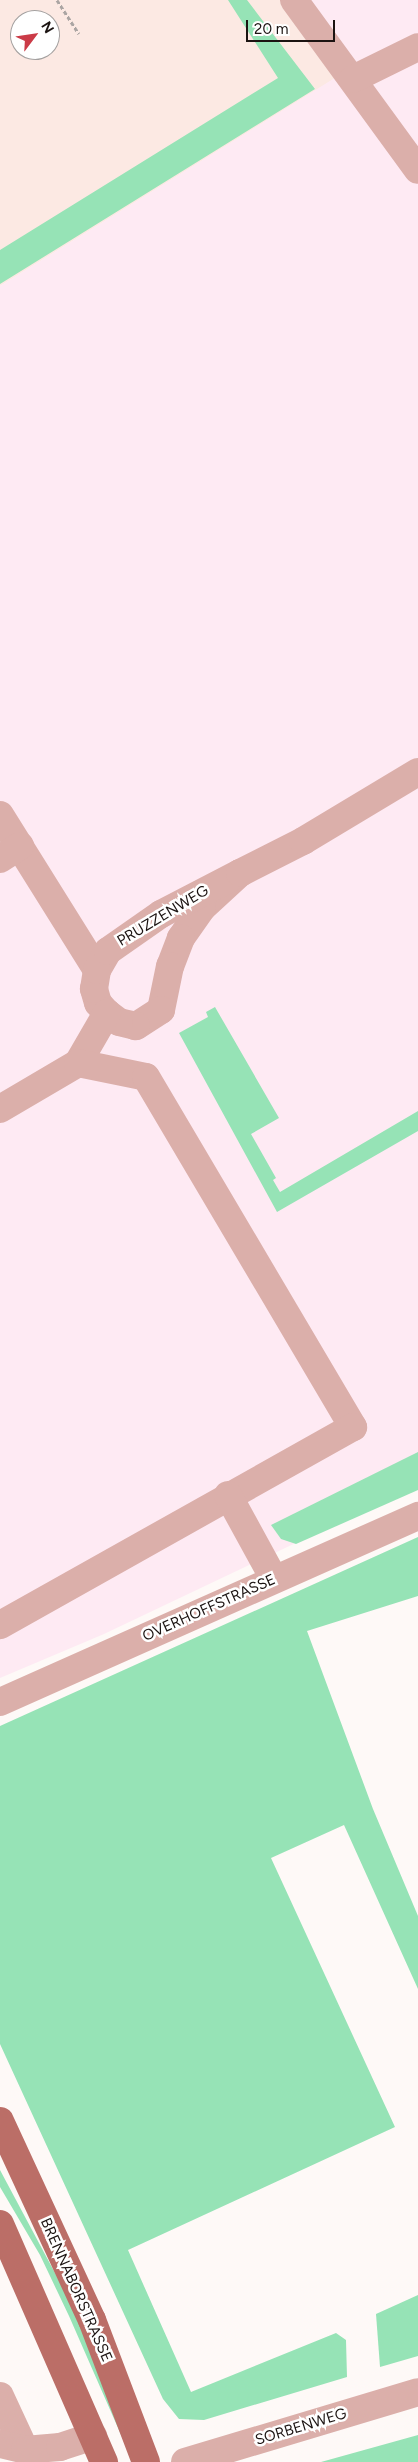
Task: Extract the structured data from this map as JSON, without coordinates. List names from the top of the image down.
{
  "streets": {
    "main road": ["BRENNABORSTRASSE"],
    "street": ["PRUZZENWEG", "OVERHOFFSTRASSE", "SORBENWEG"]
  },
  "scale_bar": "20 m",
  "north": "top right"
}
